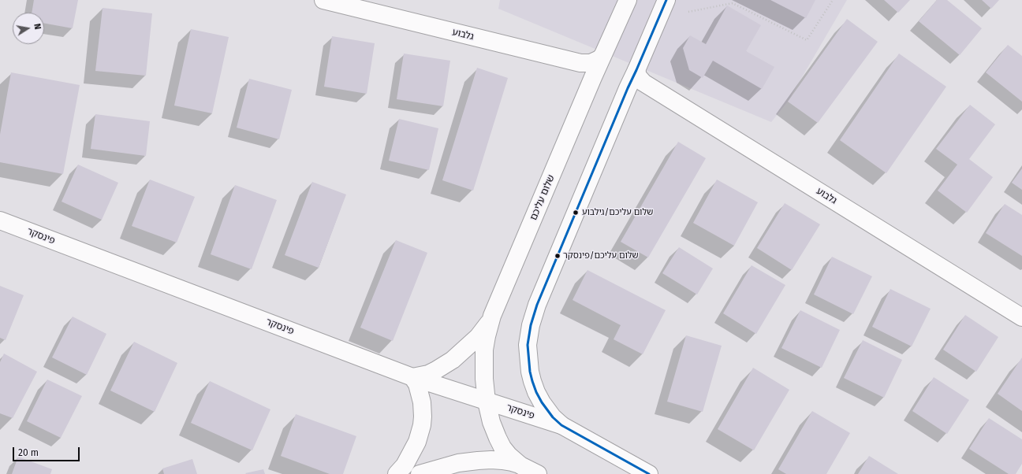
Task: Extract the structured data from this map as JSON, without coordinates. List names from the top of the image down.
{
  "streets": {
    "street": ["גלבוע", "שלום עליכם", "פינסקר"]
  },
  "crossings": [
    ["גלבוע", "שלום עליכם"],
    ["שלום עליכם", "פינסקר"]
  ],
  "places": ["שלום עליכם/גילבוע", "שלום עליכם/פינסקר"],
  "scale_bar": "20 m",
  "north": "right"
}
